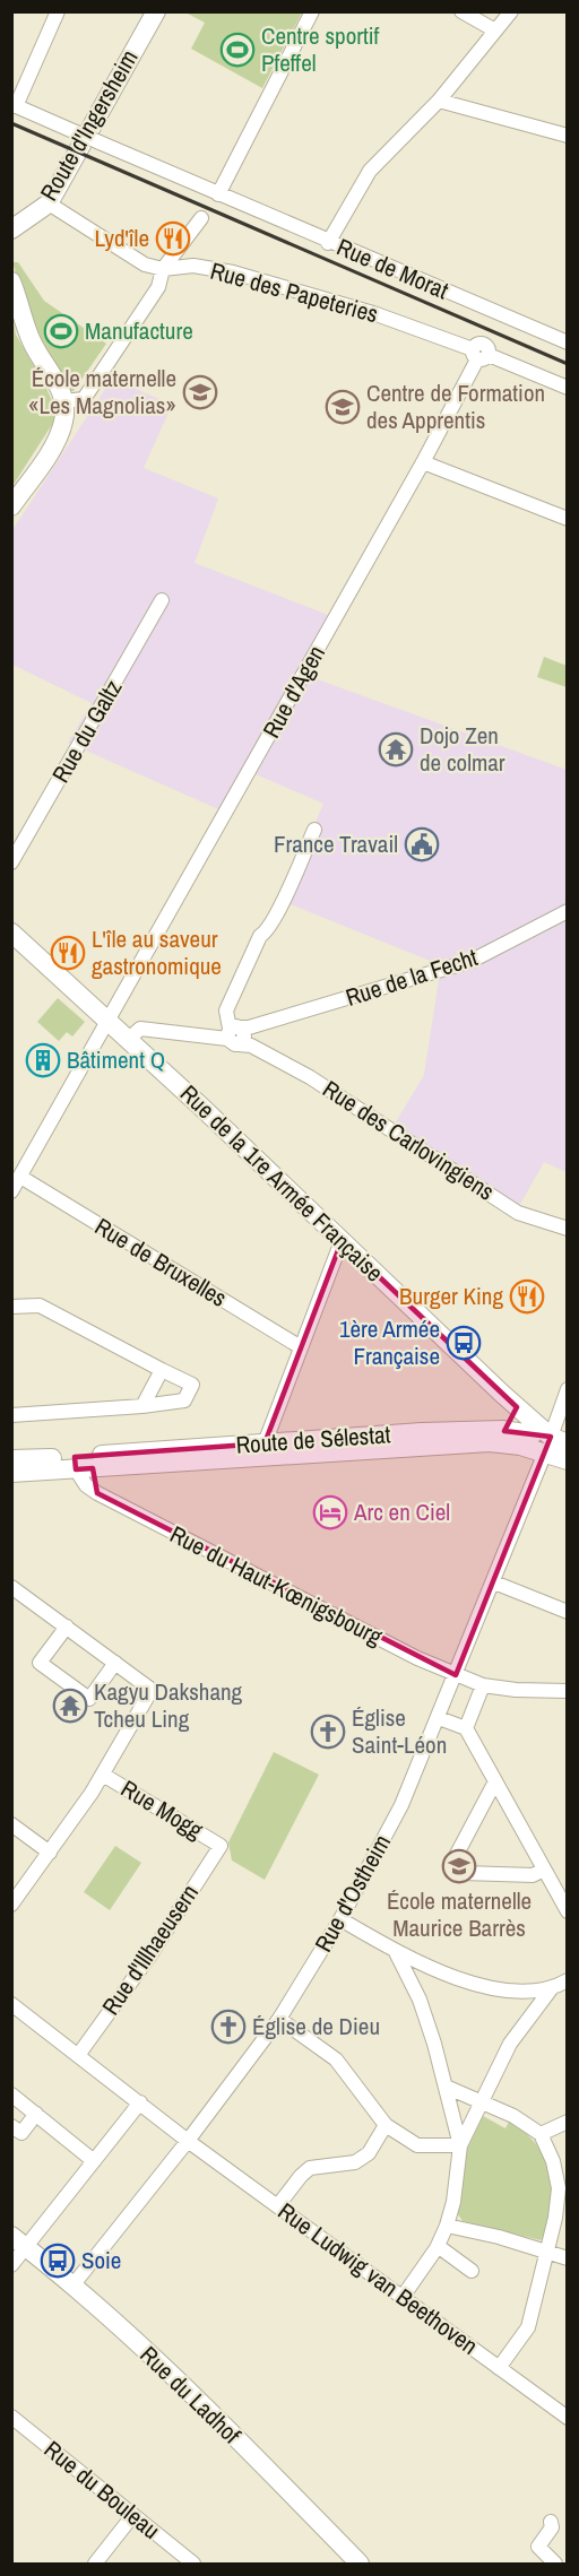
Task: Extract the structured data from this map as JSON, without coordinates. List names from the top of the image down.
{
  "streets": {
    "main road": [
      "Route d'Ingersheim",
      "Rue de la 1re Armée Française",
      "Route de Sélestat",
      "Rue du Ladhof"
    ],
    "street": [
      "Rue de Morat",
      "Rue des Papeteries",
      "Rue d'Agen",
      "Rue du Galtz",
      "Rue de la Fecht",
      "Rue des Carlovingiens",
      "Rue de Bruxelles",
      "Rue du Haut-Kœnigsbourg",
      "Rue Mogg",
      "Rue d'Ostheim",
      "Rue d'Illhaeusern",
      "Rue Ludwig van Beethoven",
      "Rue du Bouleau"
    ]
  },
  "crossings": [
    ["Route d'Ingersheim", "Rue des Papeteries"],
    ["Rue des Papeteries", "Rue d'Agen"],
    ["Rue d'Agen", "Rue de la 1re Armée Française"],
    ["Rue d'Agen", "Rue de Bruxelles"],
    ["Rue de la Fecht", "Rue des Carlovingiens"],
    ["Rue de la Fecht", "Rue de la 1re Armée Française"],
    ["Rue de la 1re Armée Française", "Route de Sélestat"],
    ["Rue de la 1re Armée Française", "Rue d'Ostheim"],
    ["Route de Sélestat", "Rue du Haut-Kœnigsbourg"],
    ["Route de Sélestat", "Rue d'Ostheim"],
    ["Rue du Haut-Kœnigsbourg", "Rue d'Ostheim"],
    ["Rue Mogg", "Rue d'Illhaeusern"],
    ["Rue d'Ostheim", "Rue Ludwig van Beethoven"],
    ["Rue d'Ostheim", "Rue du Ladhof"],
    ["Rue d'Illhaeusern", "Rue Ludwig van Beethoven"]
  ],
  "places": {
    "sports": ["Centre sportif Pfeffel", "Manufacture"],
    "restaurant": ["Lyd'île", "L'île au saveur gastronomique", "Burger King"],
    "school or university": ["École maternelle «Les Magnolias»", "Centre de Formation des Apprentis", "École maternelle Maurice Barrès"],
    "temple": ["Dojo Zen de colmar", "Kagyu Dakshang Tcheu Ling"],
    "public building": ["France Travail"],
    "building": ["Bâtiment Q"],
    "bus stop": ["1ère Armée Française", "Soie"],
    "hotel": ["Arc en Ciel"],
    "church": ["Église Saint-Léon", "Église de Dieu"]
  }
}
